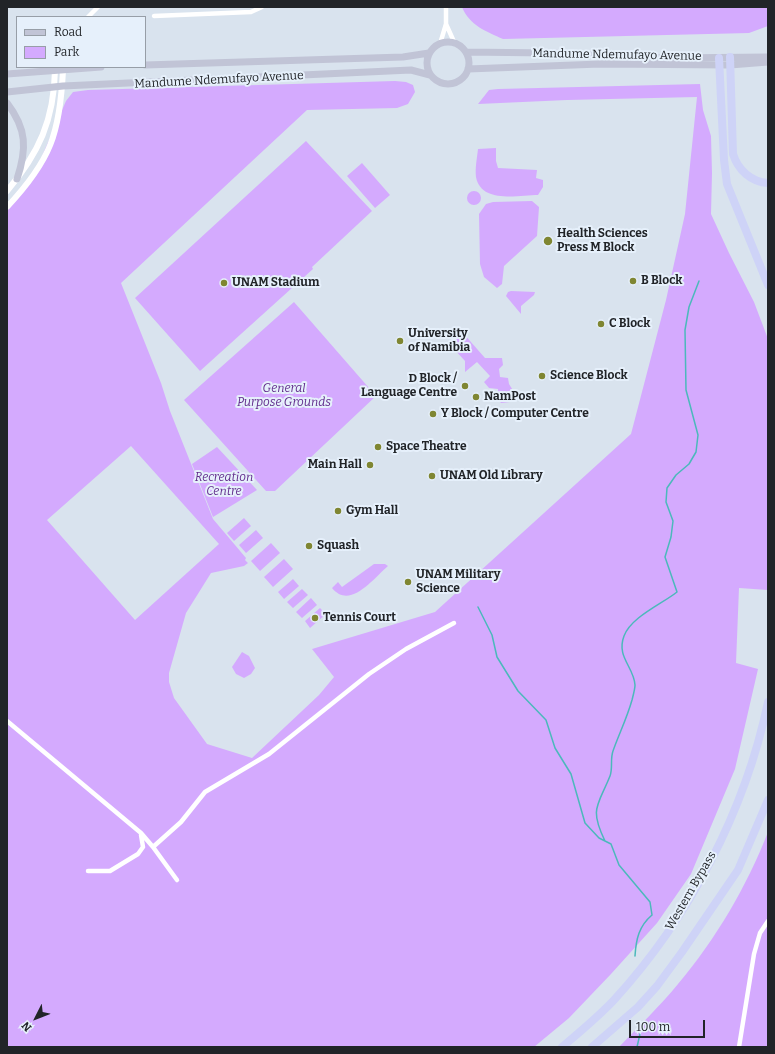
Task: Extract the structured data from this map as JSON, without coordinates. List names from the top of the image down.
{
  "streets": {
    "highway": ["Western Bypass"],
    "main road": ["Mandume Ndemufayo Avenue"]
  },
  "parks": ["General Purpose Grounds", "Recreation Centre"],
  "places": [
    "Health Sciences Press M Block",
    "B Block",
    "UNAM Stadium",
    "C Block",
    "University of Namibia",
    "Science Block",
    "D Block / Language Centre",
    "NamPost",
    "Y Block / Computer Centre",
    "Space Theatre",
    "Main Hall",
    "UNAM Old Library",
    "Gym Hall",
    "Squash",
    "UNAM Military Science",
    "Tennis Court"
  ],
  "legend": ["Road", "Park"],
  "scale_bar": "100 m",
  "north": "bottom left"
}
